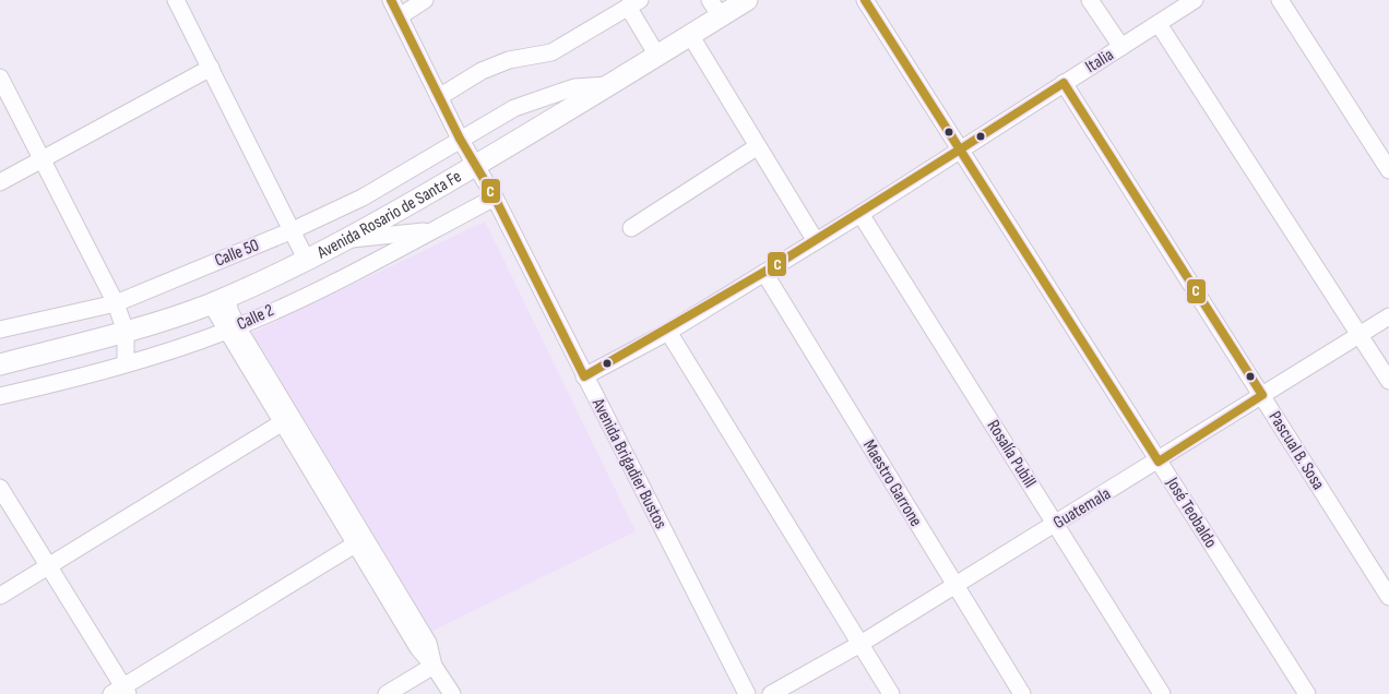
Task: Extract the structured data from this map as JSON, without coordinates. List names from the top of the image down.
{
  "streets": {
    "main road": ["Avenida Rosario de Santa Fe"],
    "street": [
      "Italia",
      "Calle 50",
      "Calle 2",
      "Pascual B. Sosa",
      "Rosalía Pubill",
      "Avenida Brigadier Bustos",
      "Maestro Garrone",
      "Guatemala",
      "José Teobaldo"
    ]
  },
  "crossings": [
    ["Italia", "Pascual B. Sosa"],
    ["Italia", "Rosalía Pubill"],
    ["Italia", "Avenida Brigadier Bustos"],
    ["Italia", "Maestro Garrone"],
    ["Italia", "José Teobaldo"],
    ["Avenida Rosario de Santa Fe", "Calle 50"],
    ["Avenida Rosario de Santa Fe", "Avenida Brigadier Bustos"],
    ["Calle 50", "Avenida Brigadier Bustos"],
    ["Calle 2", "Avenida Brigadier Bustos"],
    ["Pascual B. Sosa", "Guatemala"],
    ["Rosalía Pubill", "Guatemala"],
    ["Maestro Garrone", "Guatemala"],
    ["Guatemala", "José Teobaldo"]
  ],
  "lines": ["transit line C"]
}
